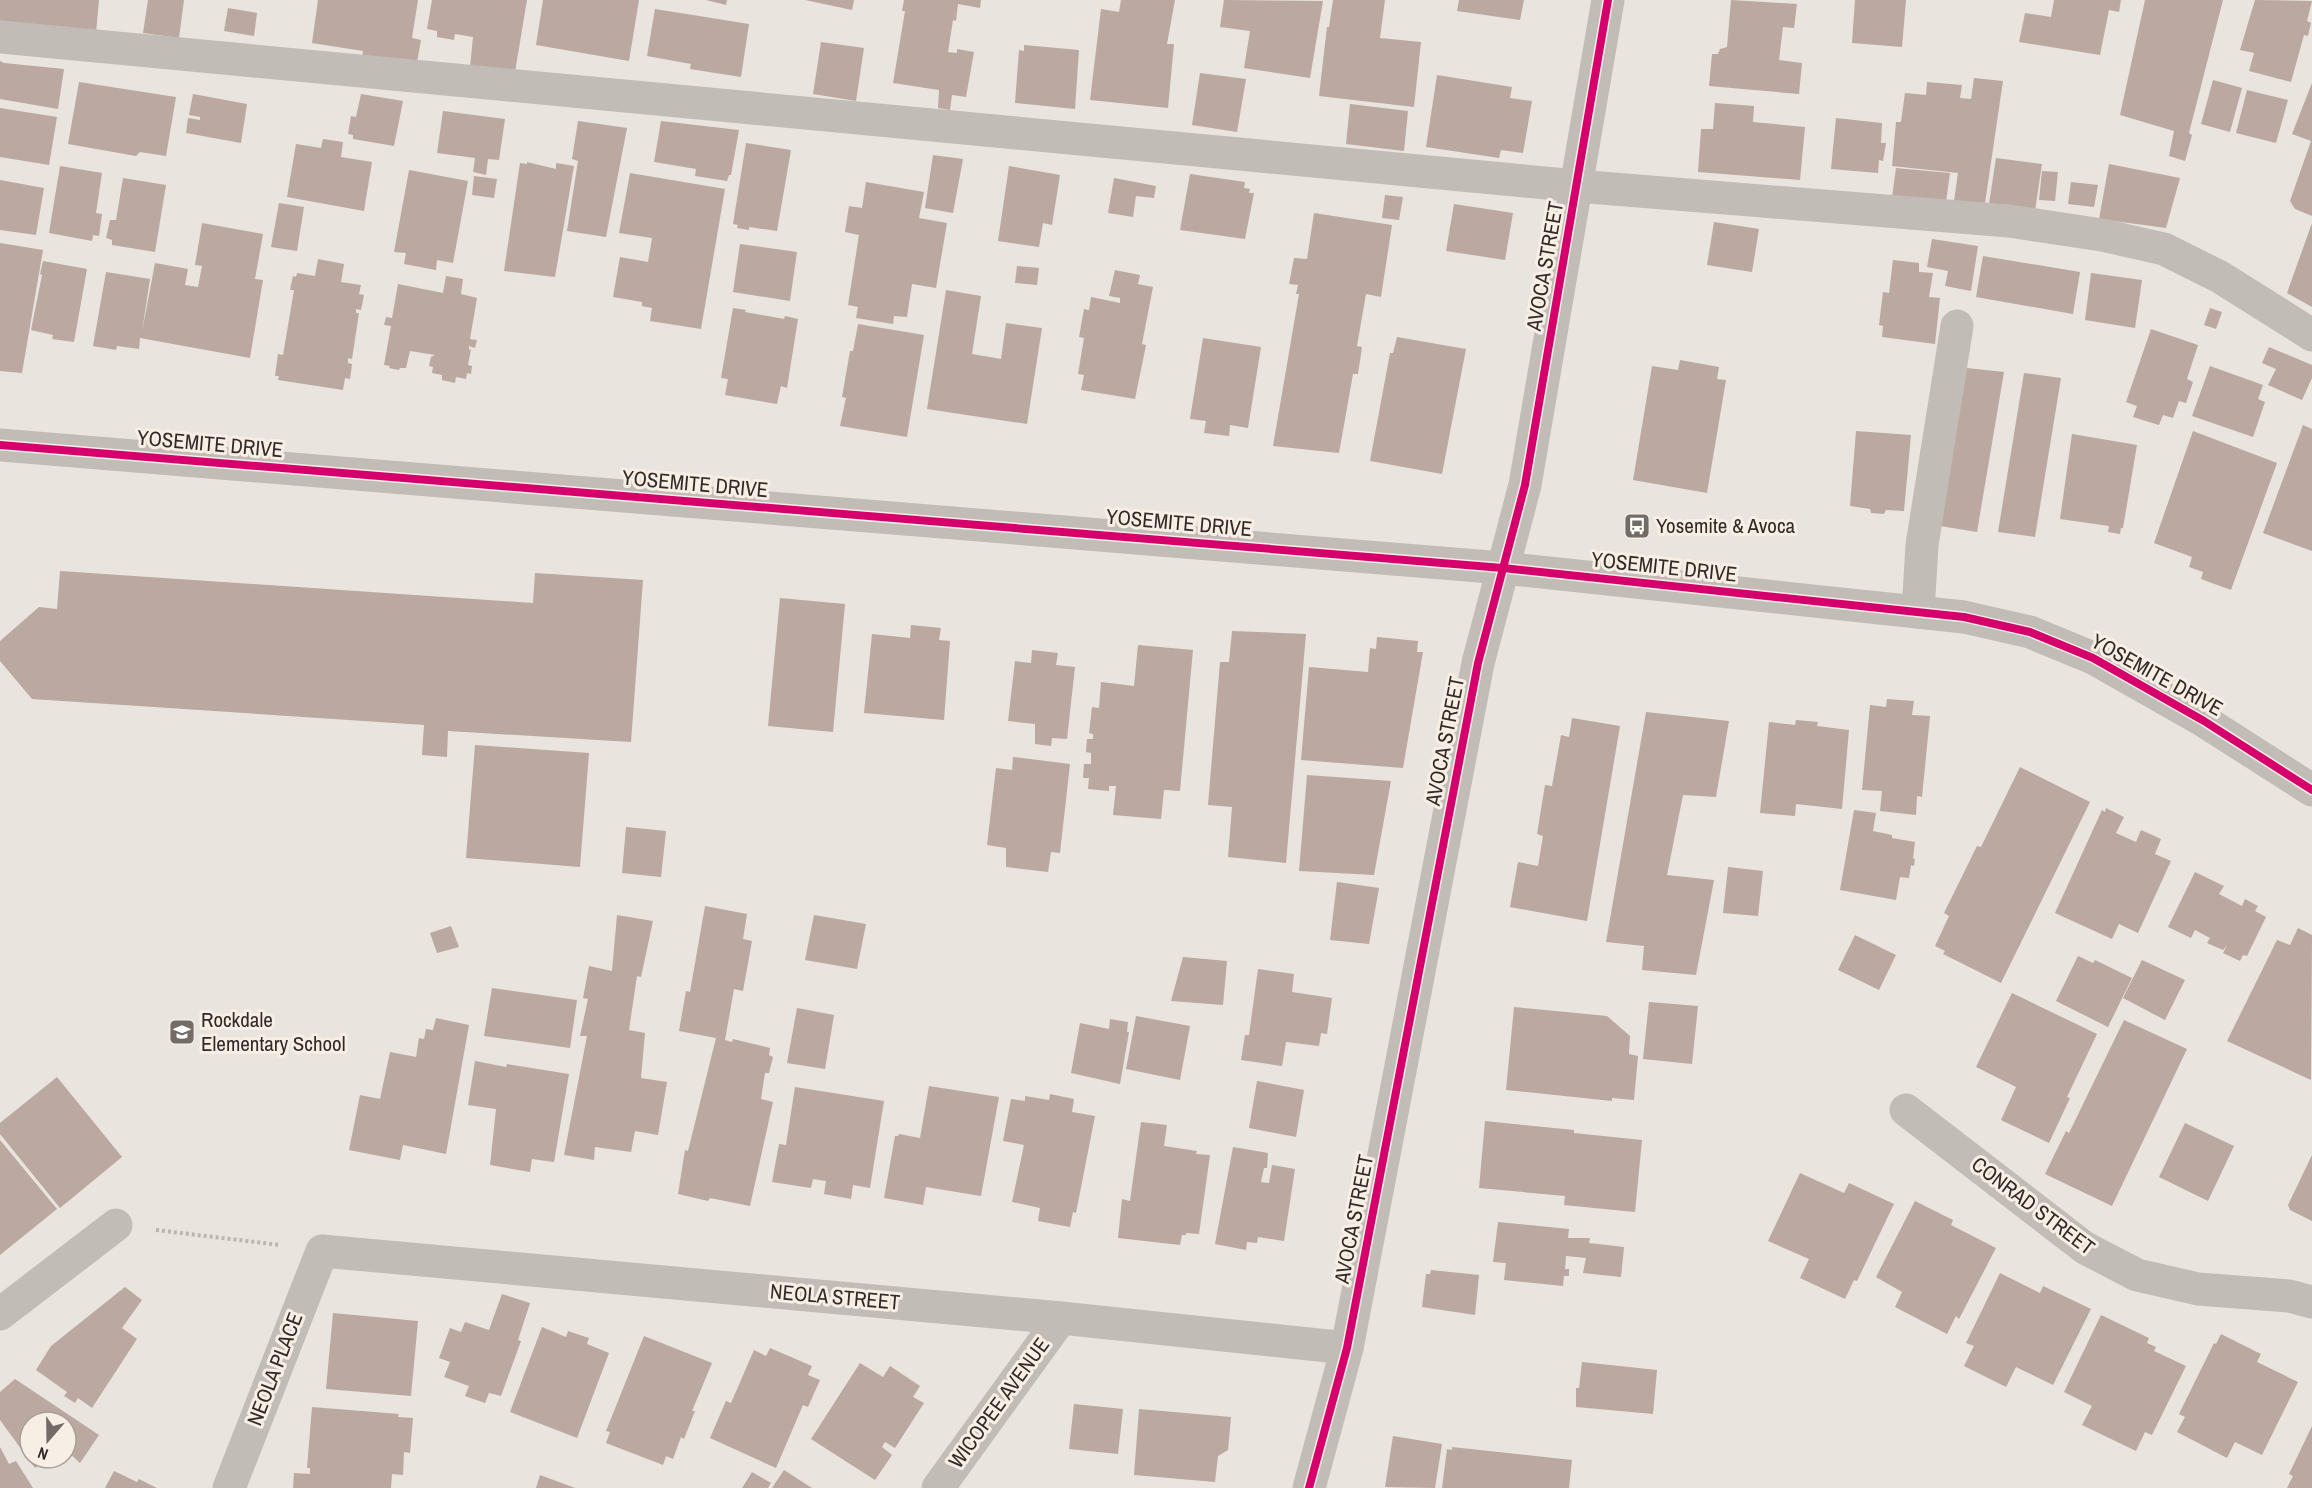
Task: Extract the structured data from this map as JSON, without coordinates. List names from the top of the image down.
{
  "streets": {
    "street": [
      "AVOCA STREET",
      "YOSEMITE DRIVE",
      "CONRAD STREET",
      "NEOLA STREET",
      "NEOLA PLACE",
      "WICOPEE AVENUE"
    ]
  },
  "crossings": [
    ["AVOCA STREET", "YOSEMITE DRIVE"],
    ["AVOCA STREET", "NEOLA STREET"],
    ["NEOLA STREET", "NEOLA PLACE"],
    ["NEOLA STREET", "WICOPEE AVENUE"]
  ],
  "places": {
    "bus stop": ["Yosemite & Avoca"],
    "school or university": ["Rockdale Elementary School"]
  },
  "north": "bottom"
}
